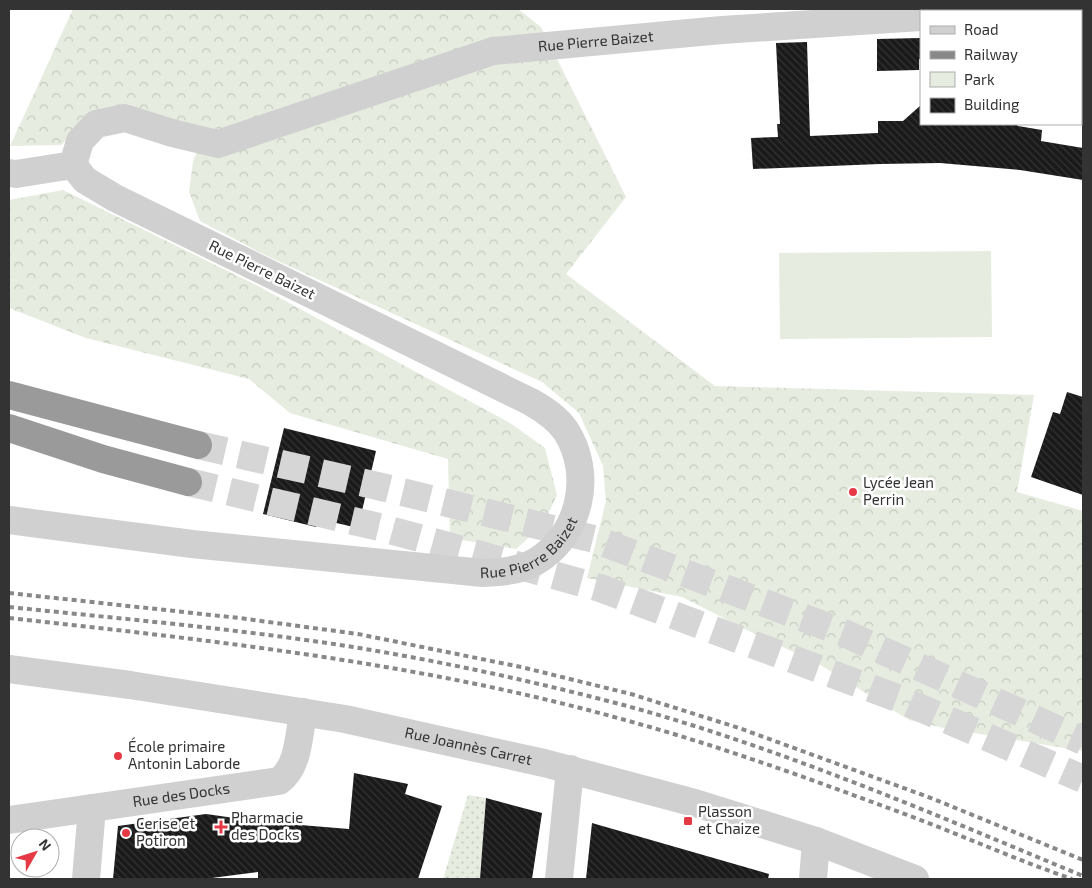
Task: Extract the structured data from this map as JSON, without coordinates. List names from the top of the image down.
{
  "streets": {
    "street": ["Rue Pierre Baizet", "Rue Joannès Carret", "Rue des Docks"]
  },
  "crossings": [
    ["Rue Joannès Carret", "Rue des Docks"]
  ],
  "places": {
    "other": ["Lycée Jean Perrin", "École primaire Antonin Laborde", "Cerise et Potiron"],
    "transit": ["Plasson et Chaize"],
    "health": ["Pharmacie des Docks"]
  },
  "legend": [
    "Road",
    "Railway",
    "Park",
    "Building"
  ],
  "north": "top right"
}
